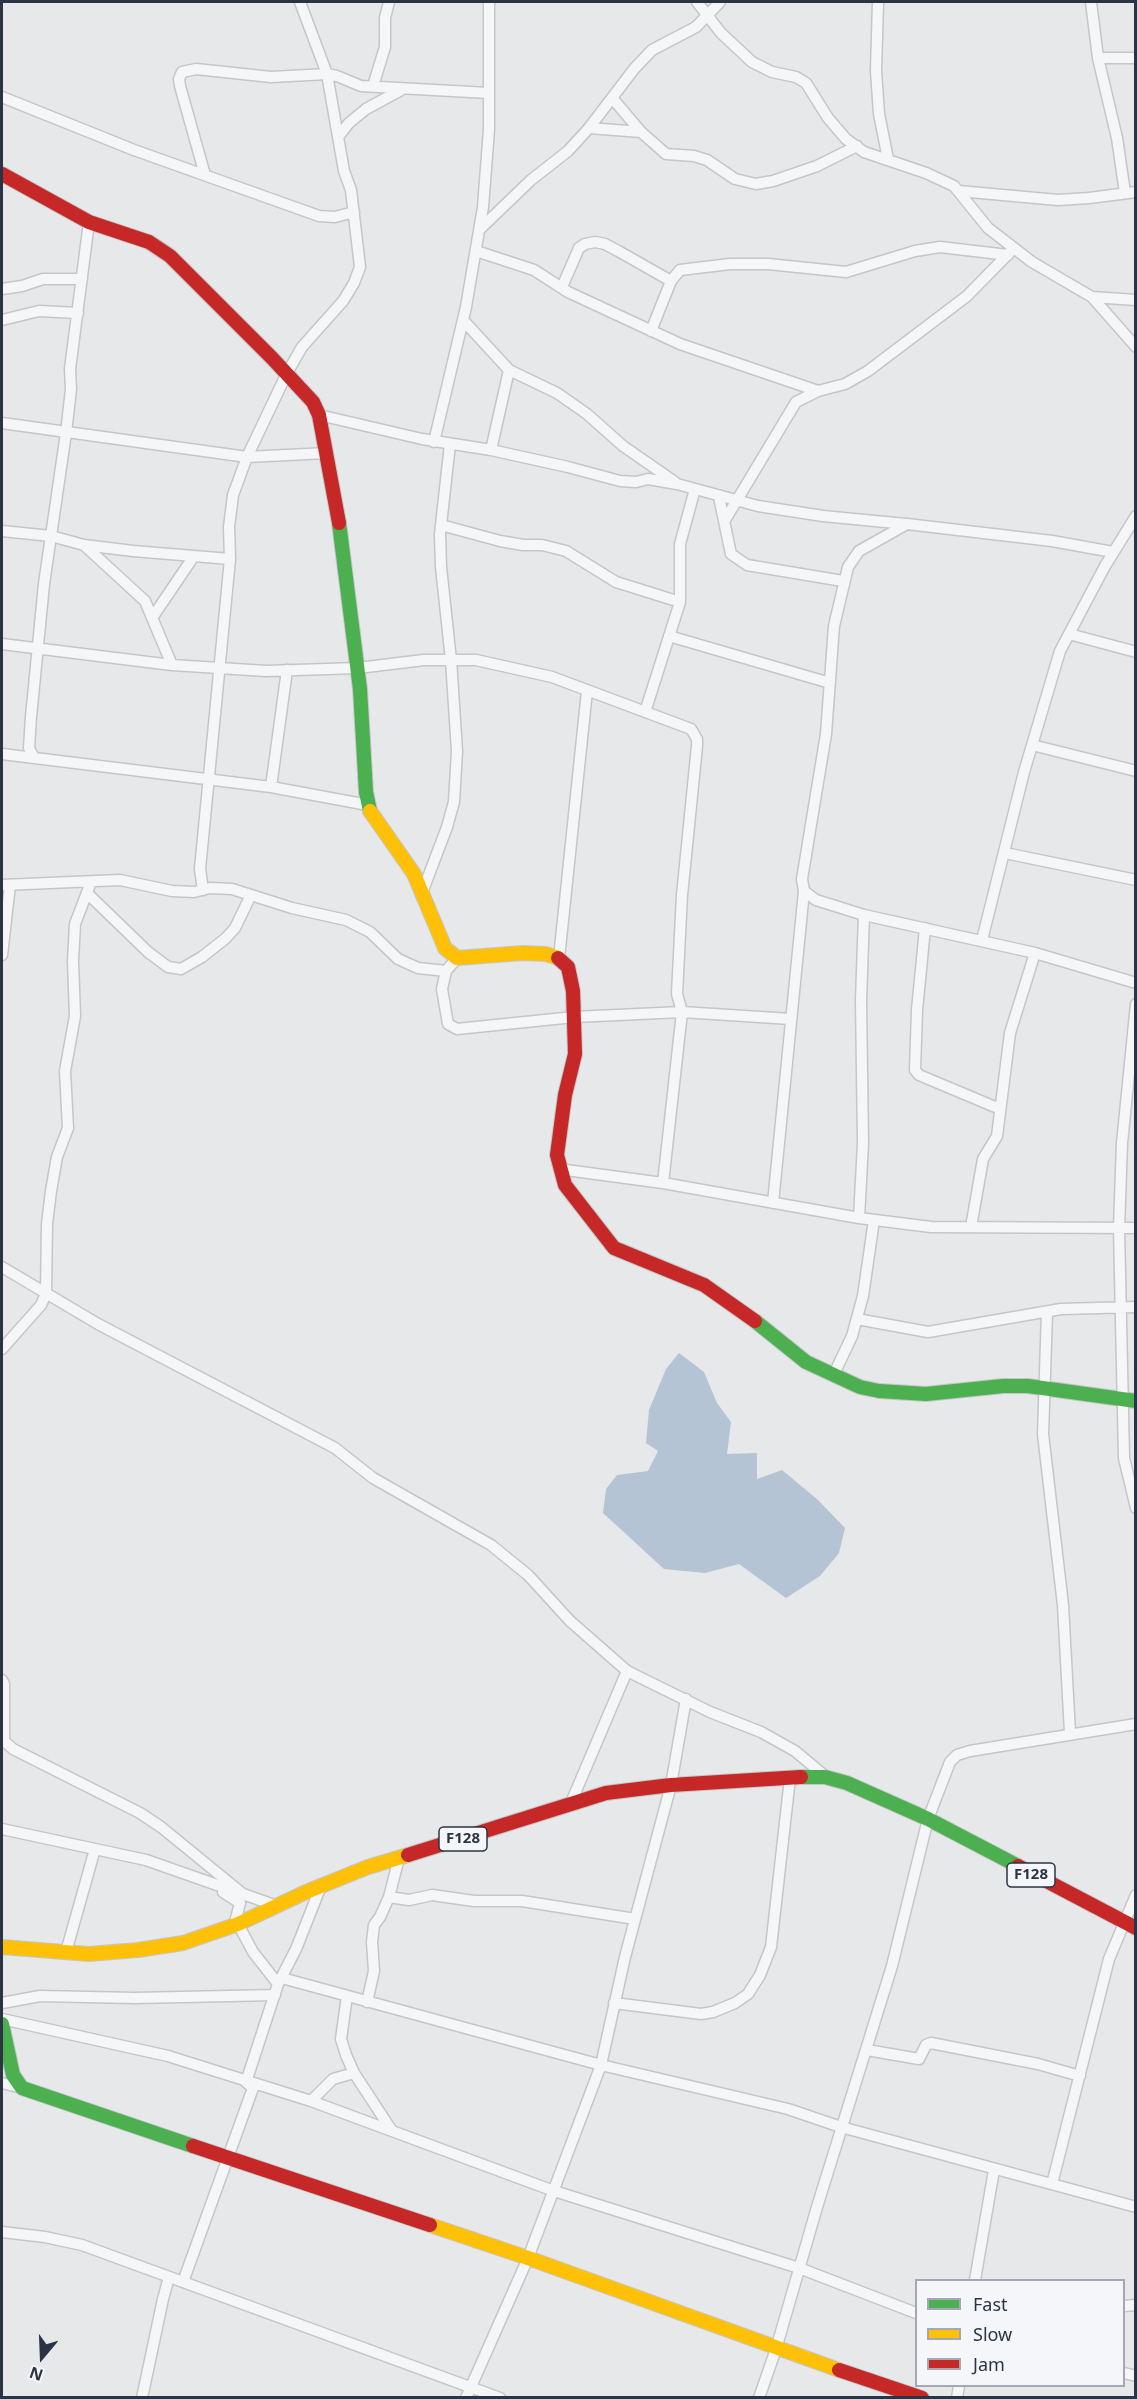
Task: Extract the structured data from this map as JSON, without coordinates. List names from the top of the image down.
{
  "streets": {
    "street": ["F128"]
  },
  "legend": ["Fast", "Slow", "Jam"],
  "north": "bottom"
}
